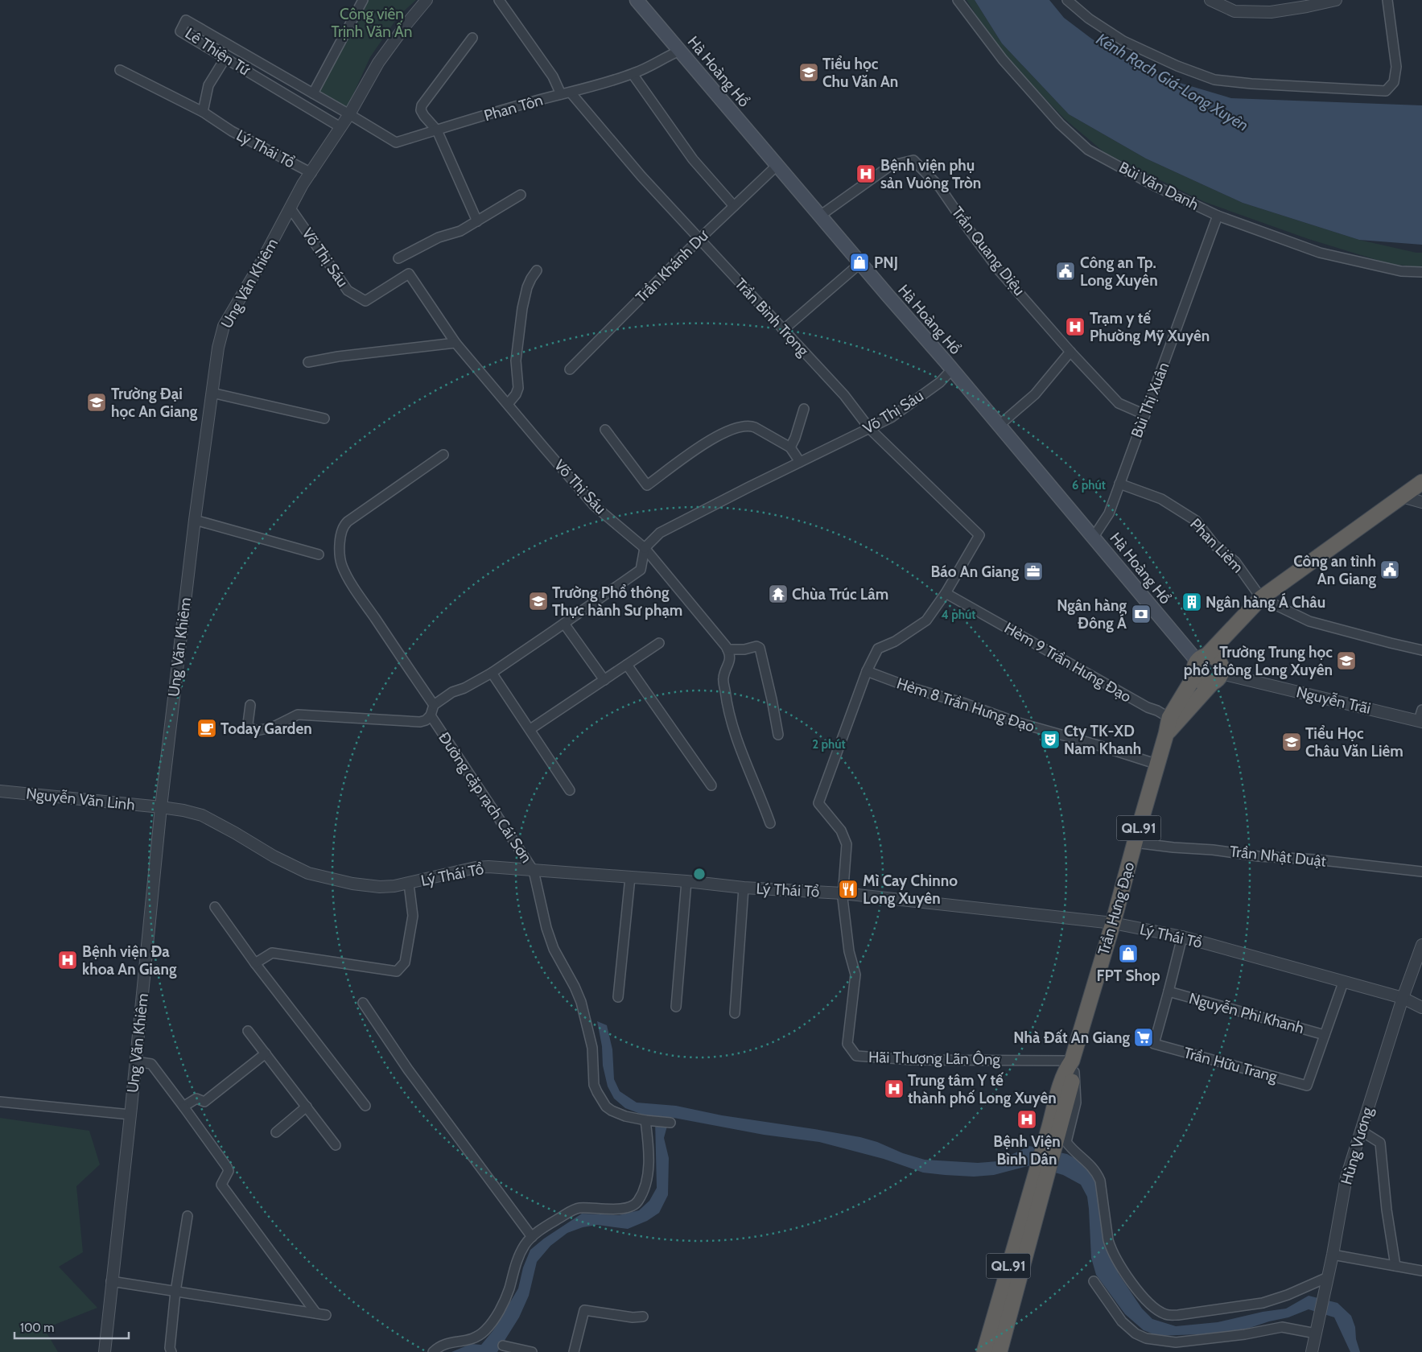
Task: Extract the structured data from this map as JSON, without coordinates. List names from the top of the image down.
{
  "streets": {
    "highway": ["QL.91", "Trần Hưng Đạo"],
    "main road": ["Hà Hoàng Hổ"],
    "street": [
      "Lê Thiện Tứ",
      "Phan Tôn",
      "Lý Thái Tổ",
      "Bùi Văn Danh",
      "Trần Quang Diệu",
      "Võ Thị Sáu",
      "Trần Khánh Dư",
      "Ung Văn Khiêm",
      "Trần Bình Trọng",
      "Bùi Thị Xuân",
      "Phan Liêm",
      "Hẻm 9 Trần Hưng Đạo",
      "Nguyễn Trãi",
      "Hẻm 8 Trần Hưng Đạo",
      "Đường cặp rạch Cái Sơn",
      "Nguyễn Văn Linh",
      "Trần Nhật Duật",
      "Nguyễn Phi Khanh",
      "Hãi Thượng Lãn Ông",
      "Trần Hữu Trang",
      "Hùng Vương"
    ]
  },
  "crossings": [
    ["Lê Thiện Tứ", "Phan Tôn"],
    ["Lê Thiện Tứ", "Ung Văn Khiêm"],
    ["Hà Hoàng Hổ", "Phan Tôn"],
    ["Hà Hoàng Hổ", "Trần Quang Diệu"],
    ["Hà Hoàng Hổ", "Võ Thị Sáu"],
    ["Hà Hoàng Hổ", "Trần Khánh Dư"],
    ["Hà Hoàng Hổ", "Bùi Thị Xuân"],
    ["Hà Hoàng Hổ", "Trần Hưng Đạo"],
    ["Phan Tôn", "Ung Văn Khiêm"],
    ["Phan Tôn", "Trần Bình Trọng"],
    ["Lý Thái Tổ", "Ung Văn Khiêm"],
    ["Lý Thái Tổ", "Đường cặp rạch Cái Sơn"],
    ["Lý Thái Tổ", "Nguyễn Văn Linh"],
    ["Lý Thái Tổ", "Trần Hưng Đạo"],
    ["Lý Thái Tổ", "Hãi Thượng Lãn Ông"],
    ["Lý Thái Tổ", "Hùng Vương"],
    ["Bùi Văn Danh", "Bùi Thị Xuân"],
    ["Trần Quang Diệu", "Bùi Thị Xuân"],
    ["Võ Thị Sáu", "Ung Văn Khiêm"],
    ["Võ Thị Sáu", "Trần Bình Trọng"],
    ["Trần Khánh Dư", "Trần Bình Trọng"],
    ["Ung Văn Khiêm", "Nguyễn Văn Linh"],
    ["Trần Bình Trọng", "Hãi Thượng Lãn Ông"],
    ["Bùi Thị Xuân", "Phan Liêm"],
    ["Phan Liêm", "Trần Hưng Đạo"],
    ["Hẻm 9 Trần Hưng Đạo", "Trần Hưng Đạo"],
    ["Hẻm 9 Trần Hưng Đạo", "Hãi Thượng Lãn Ông"],
    ["Nguyễn Trãi", "Trần Hưng Đạo"],
    ["Hẻm 8 Trần Hưng Đạo", "Trần Hưng Đạo"],
    ["Hẻm 8 Trần Hưng Đạo", "Hãi Thượng Lãn Ông"],
    ["QL.91", "Trần Hưng Đạo"],
    ["Trần Nhật Duật", "Trần Hưng Đạo"],
    ["Trần Hưng Đạo", "Hãi Thượng Lãn Ông"],
    ["Nguyễn Phi Khanh", "Trần Hữu Trang"]
  ],
  "water": ["Kênh Rạch Giá-Long Xuyên"],
  "parks": ["Công viên Trịnh Văn Ấn"],
  "places": {
    "school or university": [
      "Tiểu học Chu Văn An",
      "Trường Đại học An Giang",
      "Trường Phổ thông Thực hành Sư phạm",
      "Trường Trung học phổ thông Long Xuyên",
      "Tiểu Học Châu Văn Liêm"
    ],
    "hospital": [
      "Bệnh viện phụ sản Vuông Tròn",
      "Trạm y tế Phường Mỹ Xuyên",
      "Bệnh viện Đa khoa An Giang",
      "Trung tâm Y tế thành phố Long Xuyên",
      "Bệnh Viện Bình Dân"
    ],
    "shop": ["PNJ", "FPT Shop"],
    "public building": ["Công an Tp. Long Xuyên", "Công an tỉnh An Giang"],
    "office": ["Báo An Giang"],
    "temple": ["Chùa Trúc Lâm"],
    "building": ["Ngân hàng Á Châu"],
    "bank": ["Ngân hàng Đông Á"],
    "cafe": ["Today Garden"],
    "theatre": ["Cty TK-XD Nam Khanh"],
    "restaurant": ["Mì Cay Chinno Long Xuyên"],
    "supermarket": ["Nhà Đất An Giang"]
  },
  "scale_bar": "100 m",
  "rings": ["6 phút", "4 phút", "2 phút"]
}
